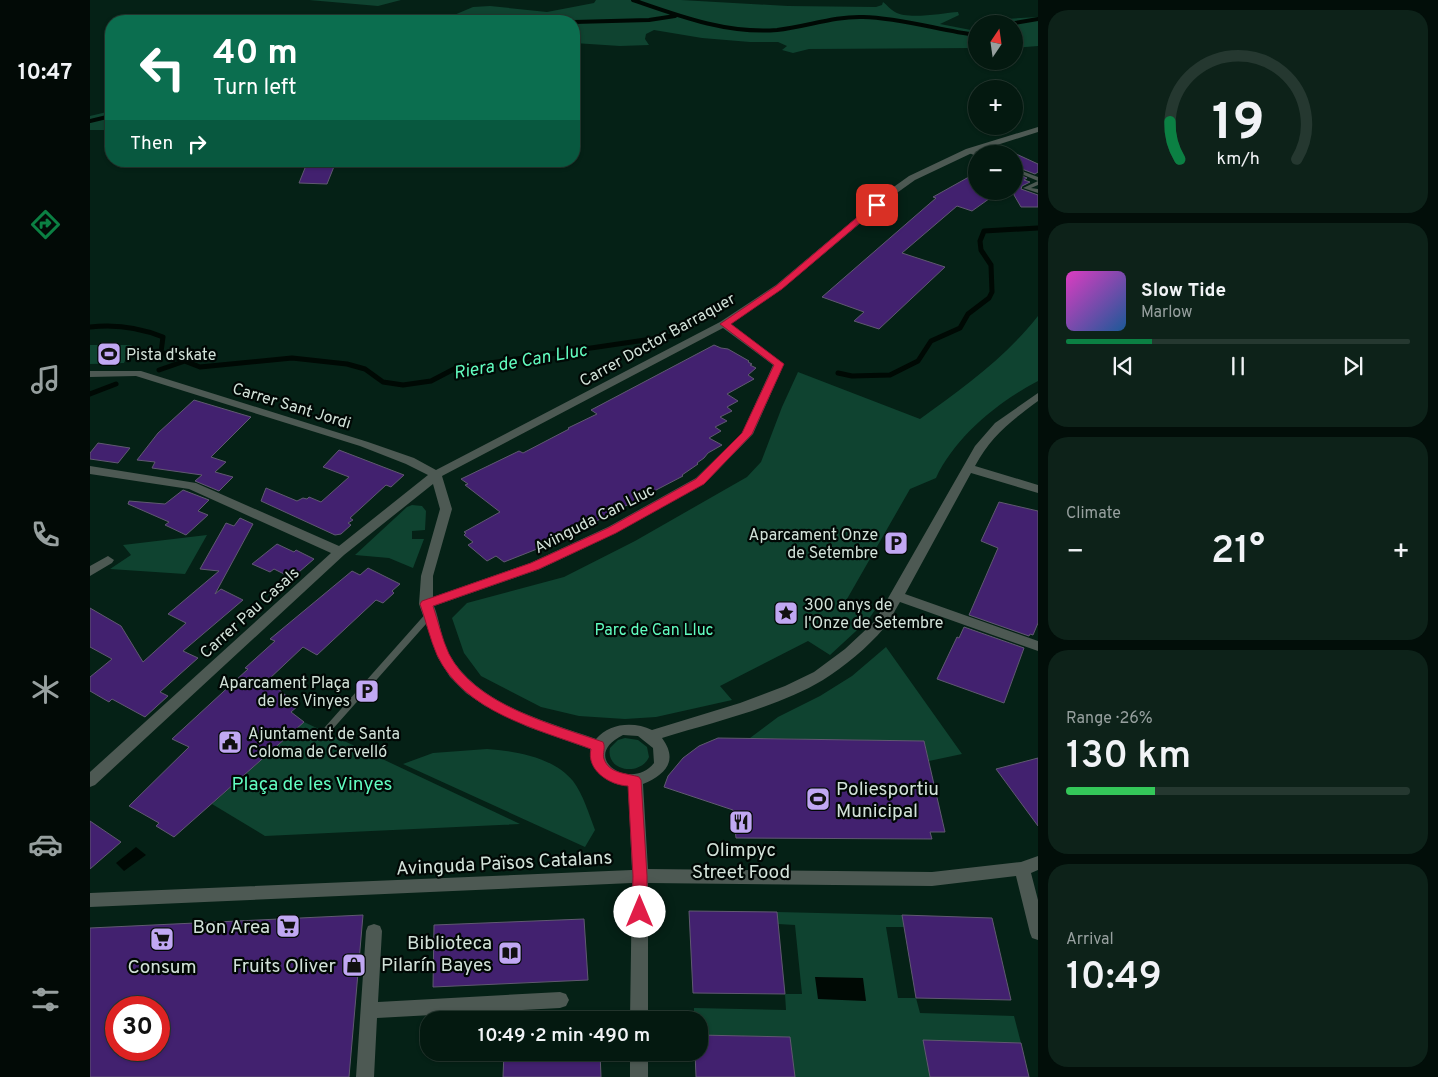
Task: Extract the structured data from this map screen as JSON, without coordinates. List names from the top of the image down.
{
  "streets": {
    "street": [
      "Carrer Doctor Barraquer",
      "Carrer Sant Jordi",
      "Avinguda Can Lluc",
      "Carrer Pau Casals",
      "Avinguda Països Catalans"
    ]
  },
  "crossings": [
    ["Carrer Doctor Barraquer", "Carrer Sant Jordi"],
    ["Carrer Doctor Barraquer", "Avinguda Can Lluc"],
    ["Carrer Doctor Barraquer", "Carrer Pau Casals"],
    ["Carrer Sant Jordi", "Carrer Pau Casals"]
  ],
  "water": ["Riera de Can Lluc"],
  "parks": ["Parc de Can Lluc", "Plaça de les Vinyes"],
  "places": {
    "sports": ["Pista d'skate", "Poliesportiu Municipal"],
    "parking": ["Aparcament Onze de Setembre", "Aparcament Plaça de les Vinyes"],
    "place": ["300 anys de l'Onze de Setembre"],
    "public building": ["Ajuntament de Santa Coloma de Cervelló"],
    "restaurant": ["Olimpyc Street Food"],
    "supermarket": ["Bon Area", "Consum"],
    "library": ["Biblioteca Pilarín Bayes"],
    "shop": ["Fruits Oliver"]
  },
  "north": "top",
  "page": {
    "tabs": "10:47",
    "map_buttons": ["+", "−"],
    "turn": ["40 m", "Turn left"],
    "then": "Then",
    "song": ["Slow Tide", "Marlow"],
    "tile": [
      "Climate",
      ["Range · 26%", "130 km"],
      ["Arrival", "10:49"]
    ],
    "heat": ["−", "21°", "+"],
    "limit": "30",
    "trip": "10:49 · 2 min · 490 m",
    "gauge": ["19", "km/h"]
  }
}
